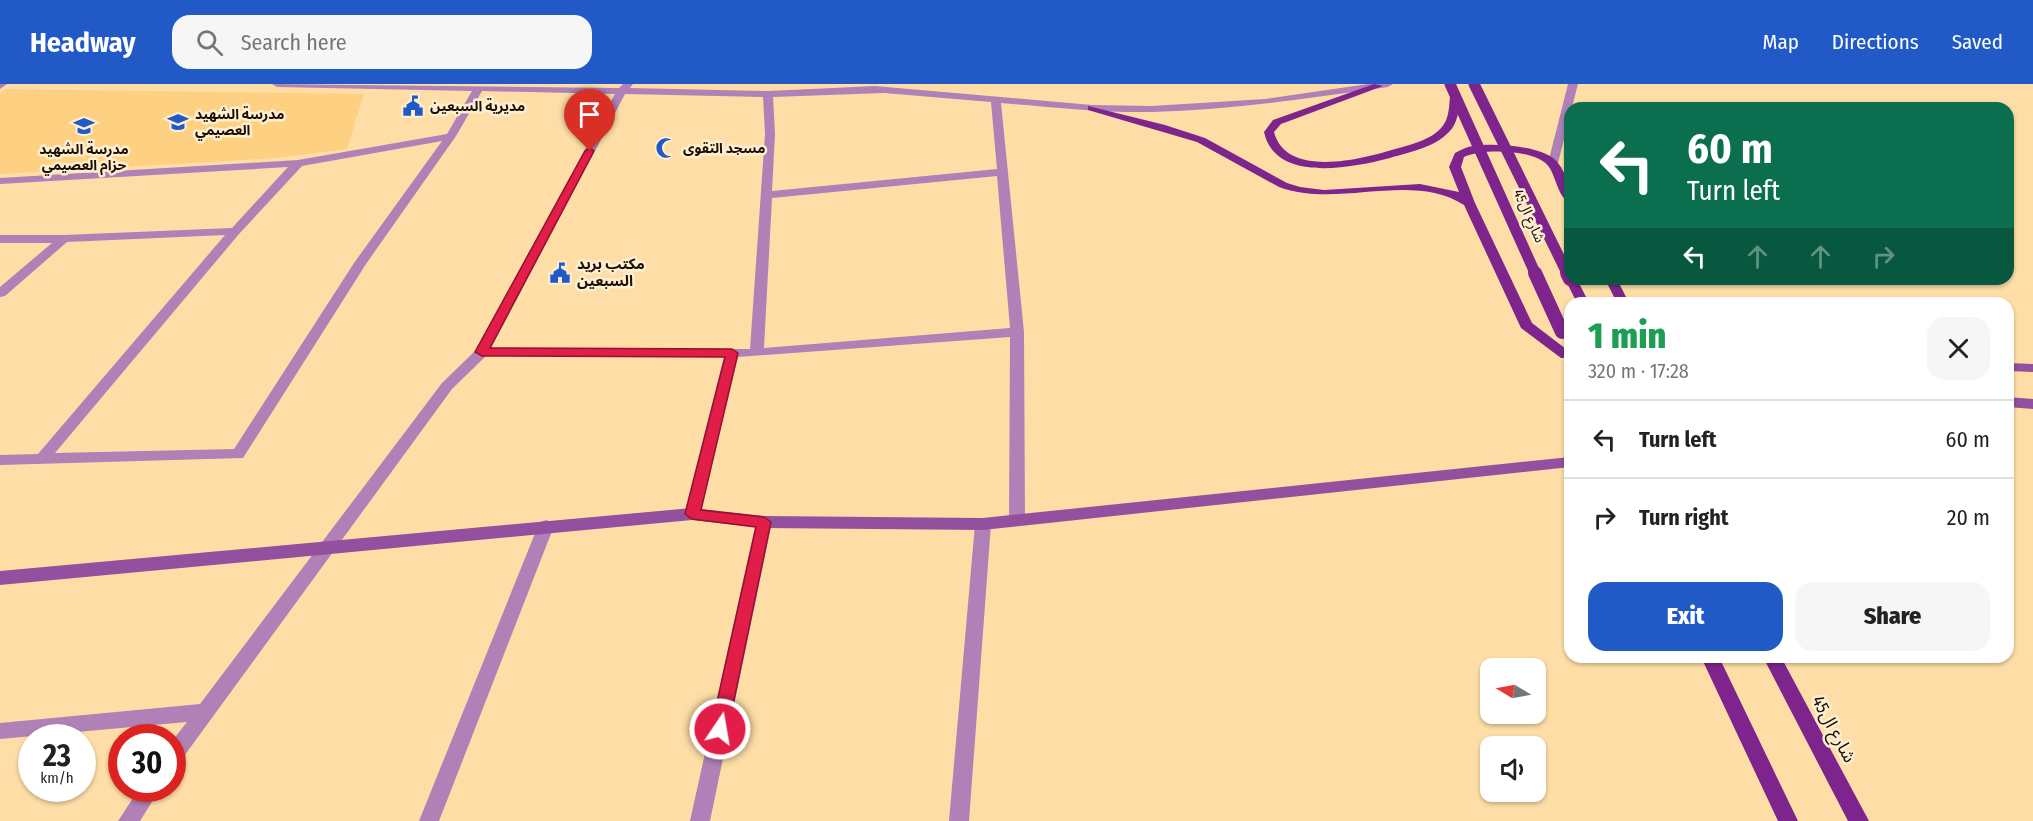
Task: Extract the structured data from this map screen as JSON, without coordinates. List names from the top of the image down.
{
  "streets": {
    "main road": ["شارع ال45"]
  },
  "places": {
    "public building": ["مديرية السبعين", "مكتب بريد السبعين"],
    "school or university": ["مدرسة الشهيد العصيمي", "مدرسة الشهيد حزام العصيمي"],
    "mosque": ["مسجد التقوى"]
  },
  "north": "left",
  "page": {
    "header": "Headway",
    "search": "Search here",
    "nav": ["Map", "Directions", "Saved"],
    "turn": ["60 m", "Turn left"],
    "heading": ["1 min", "320 m · 17:28"],
    "list": [
      {
        "name": "Turn left",
        "value": "60 m"
      },
      {
        "name": "Turn right",
        "value": "20 m"
      }
    ],
    "buttons": ["Exit", "Share"],
    "speed": "23 km/h",
    "limit": "30"
  }
}
